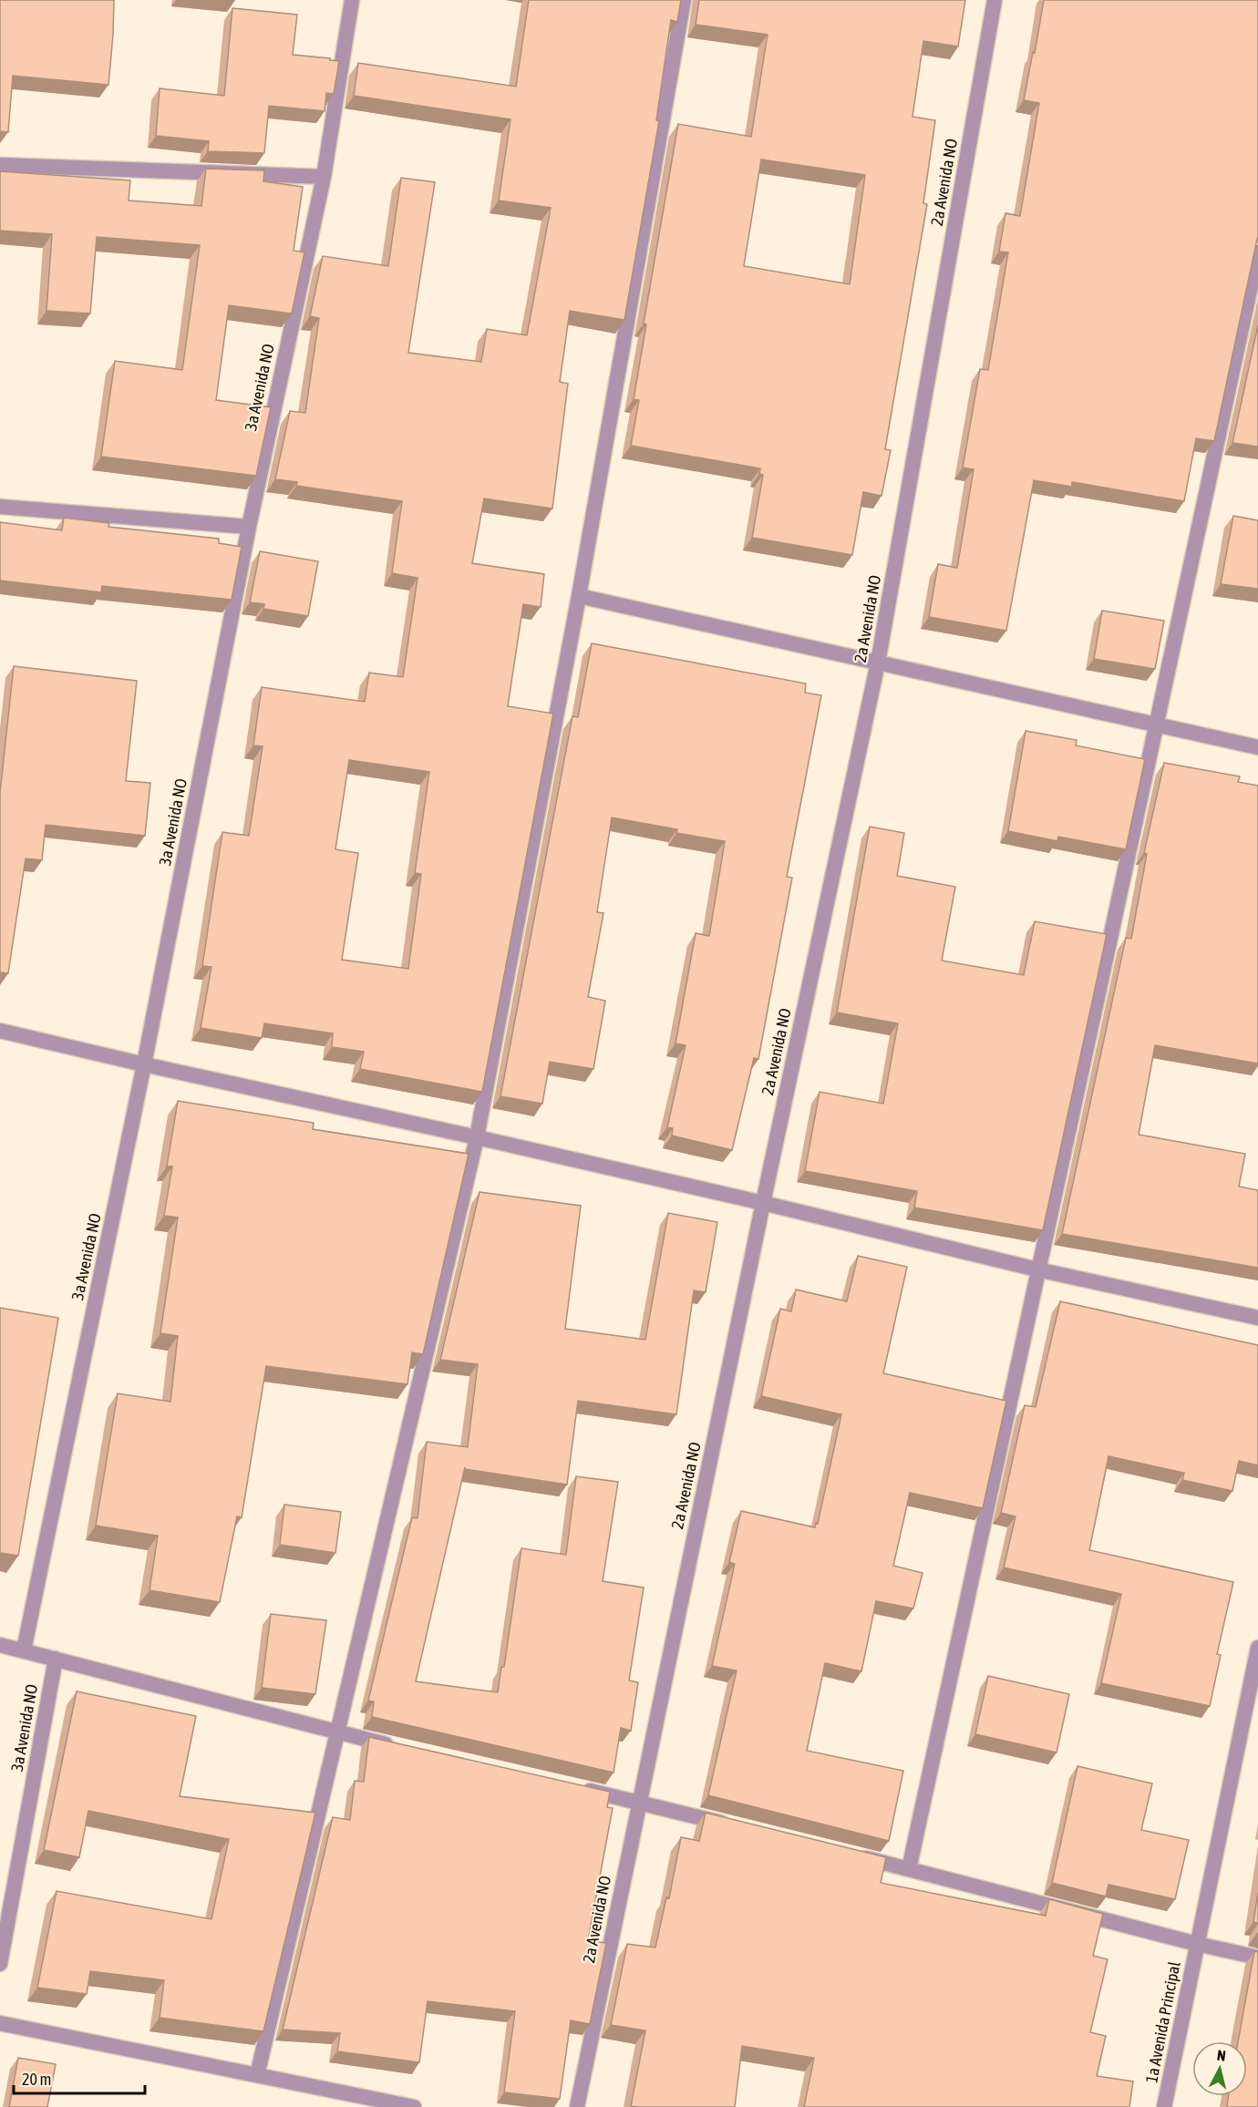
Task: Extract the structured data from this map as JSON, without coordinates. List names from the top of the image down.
{
  "streets": {
    "street": ["2a Avenida NO", "3a Avenida NO", "1a Avenida Principal"]
  },
  "scale_bar": "20 m",
  "north": "top"
}
